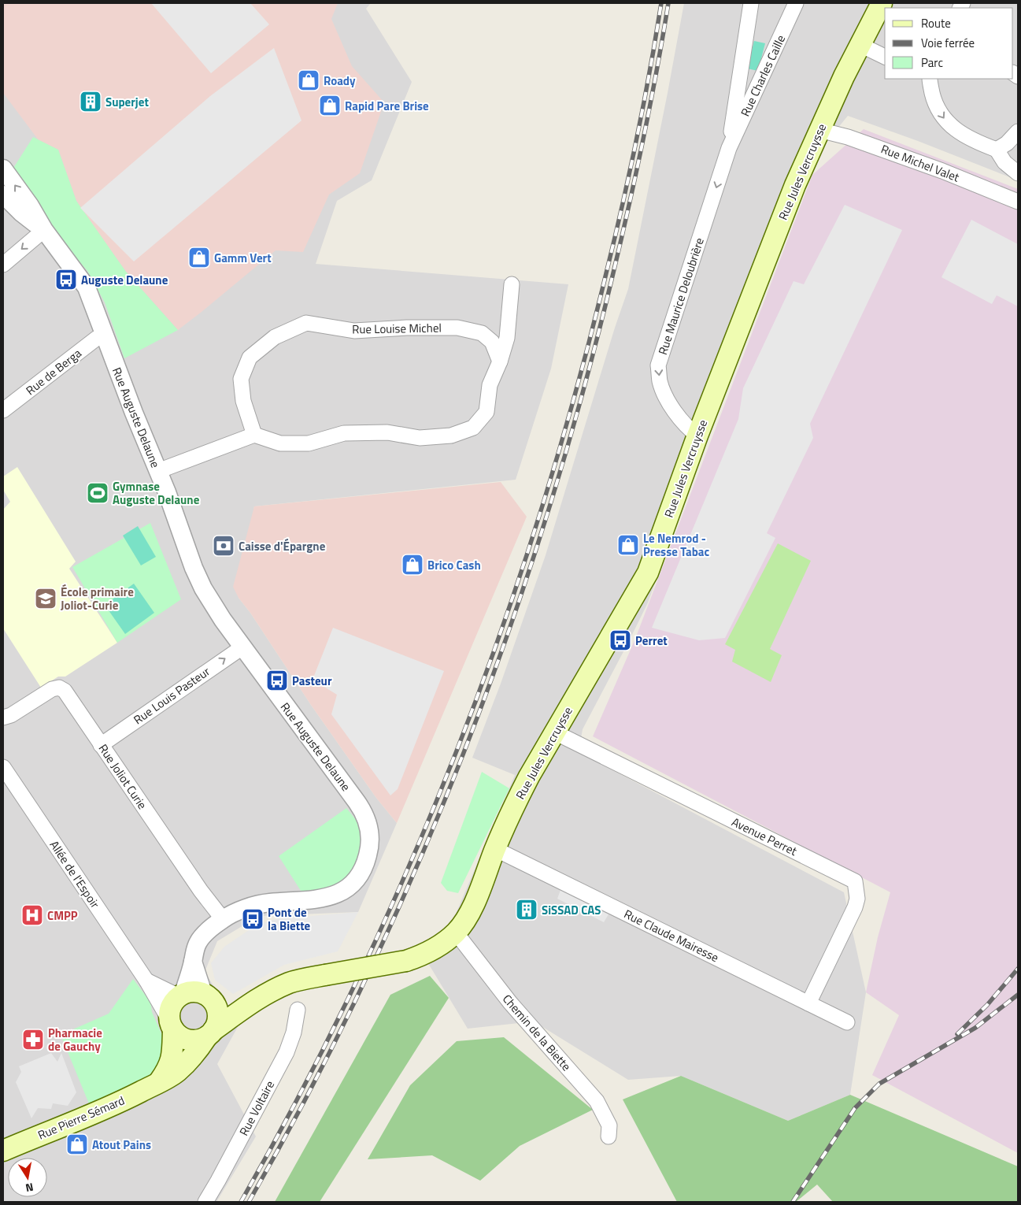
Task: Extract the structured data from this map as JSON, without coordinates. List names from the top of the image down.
{
  "streets": {
    "main road": ["Rue Jules Vercruysse", "Rue Pierre Sémard"],
    "street": [
      "Rue Charles Caille",
      "Rue Michel Valet",
      "Rue Maurice Deloubrière",
      "Rue Louise Michel",
      "Rue de Berga",
      "Rue Auguste Delaune",
      "Rue Louis Pasteur",
      "Rue Joliot Curie",
      "Avenue Perret",
      "Allée de l'Espoir",
      "Rue Claude Mairesse",
      "Chemin de la Biette",
      "Rue Voltaire"
    ]
  },
  "crossings": [
    ["Rue Charles Caille", "Rue Maurice Deloubrière"],
    ["Rue Michel Valet", "Rue Jules Vercruysse"],
    ["Rue Jules Vercruysse", "Rue Maurice Deloubrière"],
    ["Rue Jules Vercruysse", "Avenue Perret"],
    ["Rue Jules Vercruysse", "Allée de l'Espoir"],
    ["Rue Jules Vercruysse", "Rue Claude Mairesse"],
    ["Rue Jules Vercruysse", "Chemin de la Biette"],
    ["Rue Jules Vercruysse", "Rue Pierre Sémard"],
    ["Rue de Berga", "Rue Auguste Delaune"],
    ["Rue Auguste Delaune", "Rue Louis Pasteur"],
    ["Rue Auguste Delaune", "Rue Joliot Curie"],
    ["Rue Louis Pasteur", "Rue Joliot Curie"],
    ["Avenue Perret", "Rue Claude Mairesse"],
    ["Allée de l'Espoir", "Rue Pierre Sémard"]
  ],
  "one_way": ["Rue Maurice Deloubrière", "Rue Louis Pasteur"],
  "places": {
    "shop": [
      "Roady",
      "Rapid Pare Brise",
      "Gamm Vert",
      "Le Nemrod - Presse Tabac",
      "Brico Cash",
      "Atout Pains"
    ],
    "building": ["Superjet", "SiSSAD CAS"],
    "bus stop": [
      "Auguste Delaune",
      "Perret",
      "Pasteur",
      "Pont de la Biette"
    ],
    "sports": ["Gymnase Auguste Delaune"],
    "bank": ["Caisse d'Épargne"],
    "school or university": ["École primaire Joliot-Curie"],
    "hospital": ["CMPP"],
    "pharmacy": ["Pharmacie de Gauchy"]
  },
  "legend": ["Route", "Voie ferrée", "Parc"],
  "north": "bottom"
}
